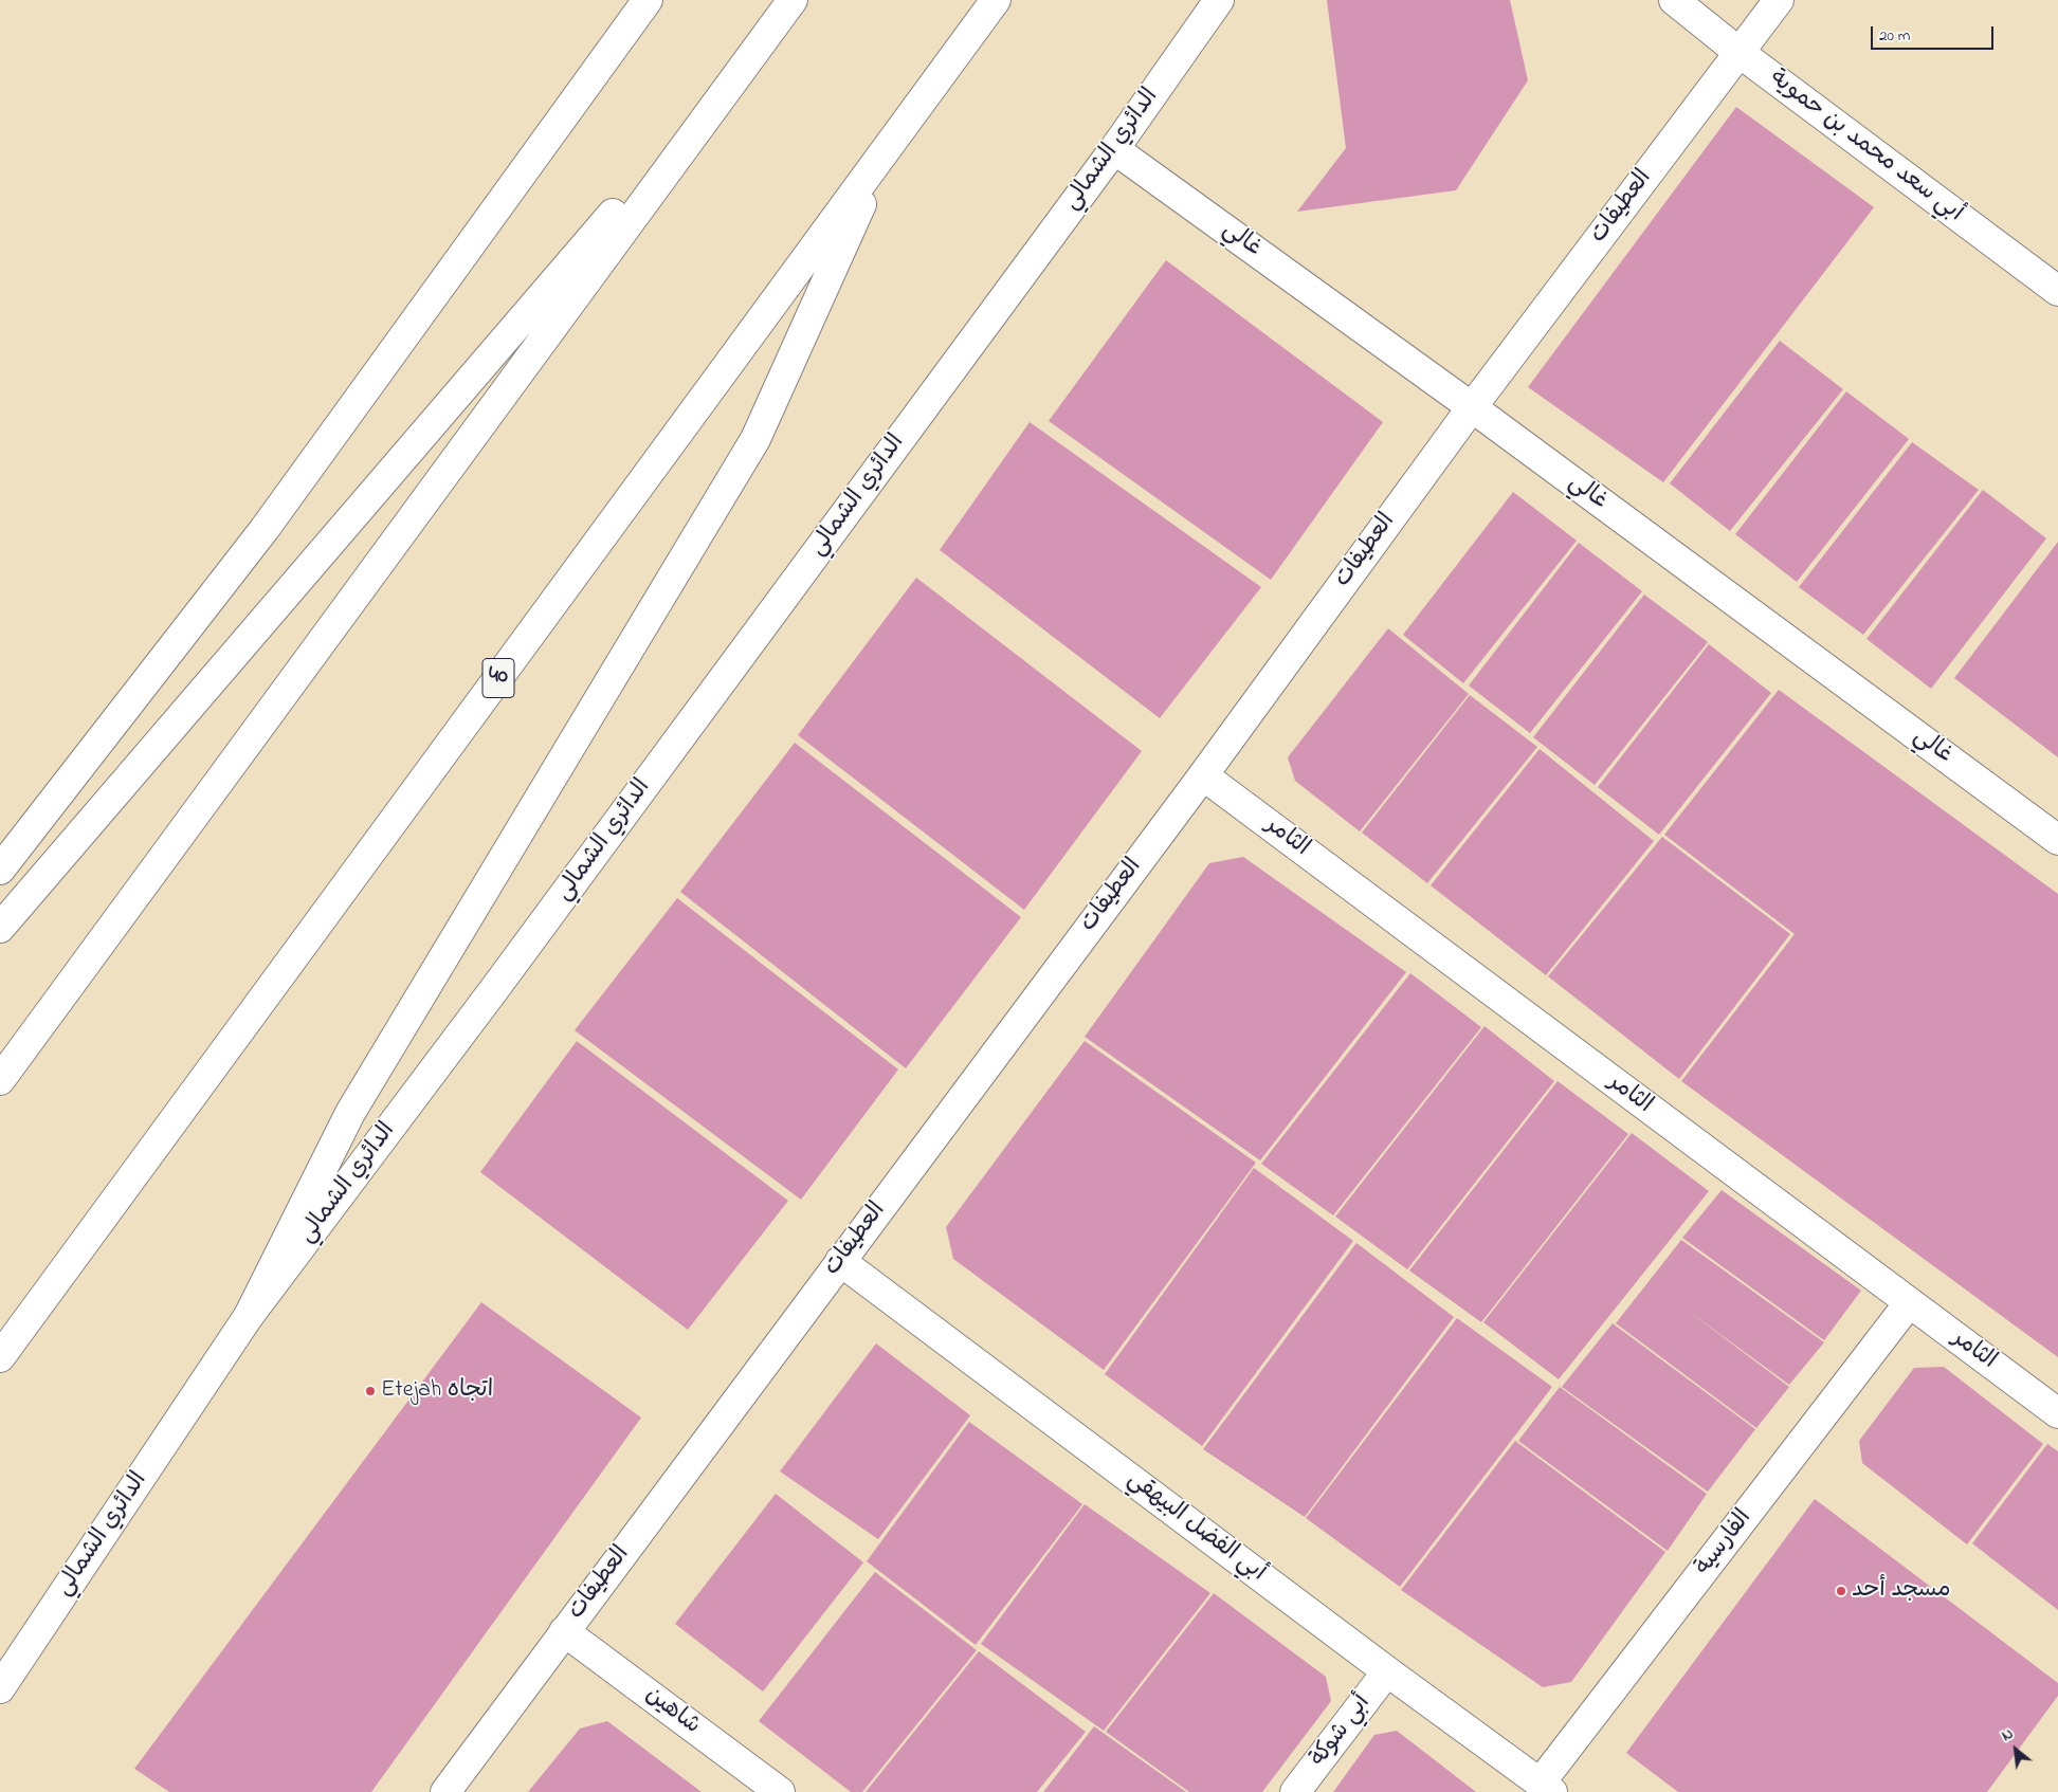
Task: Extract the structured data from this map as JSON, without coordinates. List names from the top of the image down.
{
  "streets": {
    "main road": [
      "أبي سعد محمد بن حموية",
      "الدائري الشمالي",
      "العطيفات",
      "غالي",
      "40",
      "الثامر",
      "أبي الفضل البيهقي",
      "الفارسية",
      "شاهين",
      "أبي شوكة"
    ]
  },
  "crossings": [
    ["أبي سعد محمد بن حموية", "العطيفات"],
    ["الدائري الشمالي", "غالي"],
    ["العطيفات", "غالي"],
    ["العطيفات", "الثامر"],
    ["العطيفات", "أبي الفضل البيهقي"],
    ["العطيفات", "شاهين"],
    ["الثامر", "الفارسية"],
    ["أبي الفضل البيهقي", "الفارسية"],
    ["أبي الفضل البيهقي", "أبي شوكة"]
  ],
  "places": ["Etejah اتجاه", "مسجد أحد"],
  "scale_bar": "20 m",
  "north": "top left"
}
